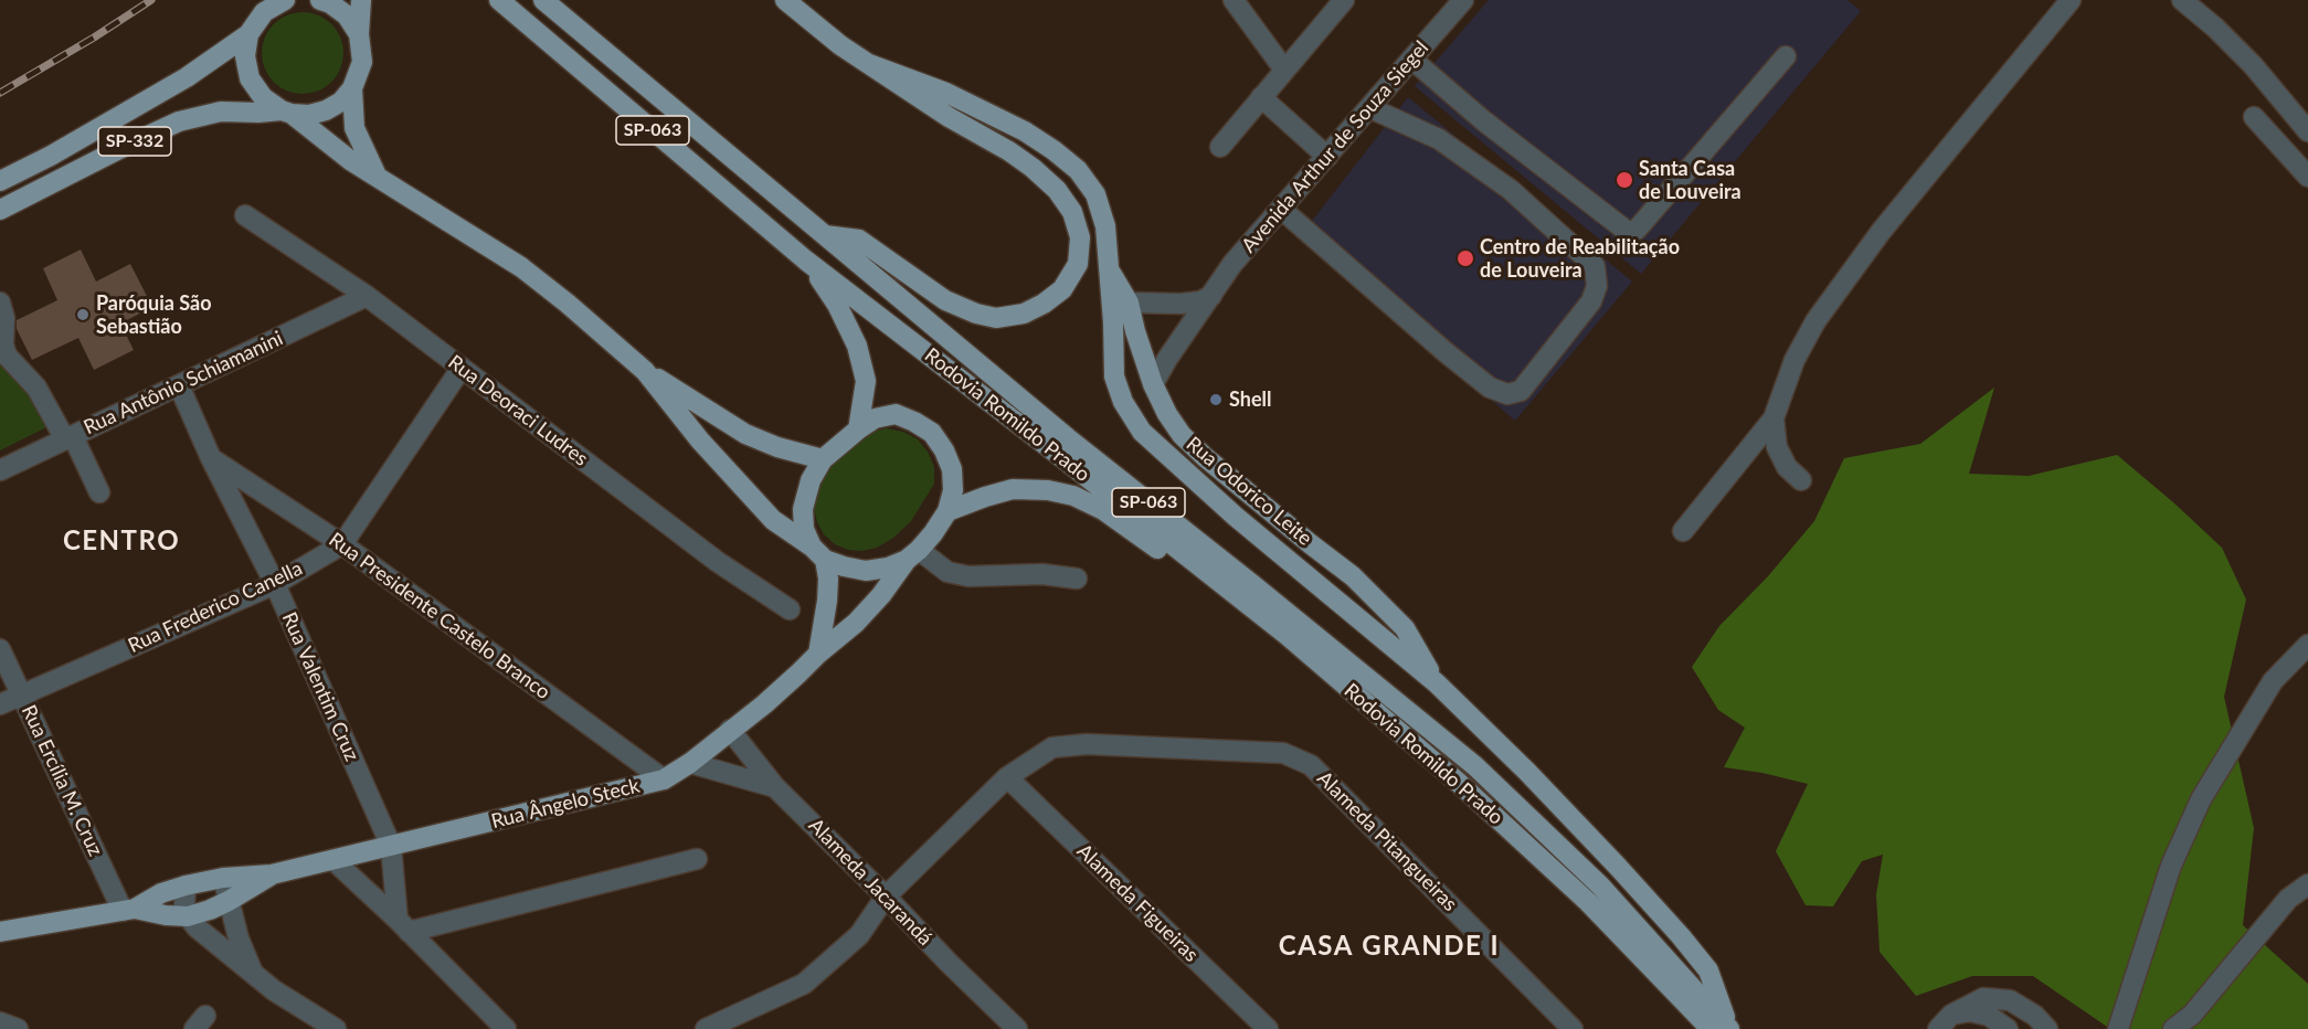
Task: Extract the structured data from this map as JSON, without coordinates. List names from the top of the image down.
{
  "streets": {
    "main road": [
      "SP-063",
      "SP-332",
      "Rodovia Romildo Prado",
      "Rua Odorico Leite",
      "Rua Ângelo Steck"
    ],
    "street": [
      "Avenida Arthur de Souza Siegel",
      "Rua Antônio Schiamanini",
      "Rua Deoraci Ludres",
      "Rua Frederico Canella",
      "Rua Presidente Castelo Branco",
      "Rua Valentim Cruz",
      "Rua Ercília M. Cruz",
      "Alameda Pitangueiras",
      "Alameda Jacarandá",
      "Alameda Figueiras"
    ]
  },
  "crossings": [
    ["Avenida Arthur de Souza Siegel", "Rua Odorico Leite"],
    ["Rua Antônio Schiamanini", "Rua Deoraci Ludres"],
    ["Rua Antônio Schiamanini", "Rua Valentim Cruz"],
    ["Rua Deoraci Ludres", "Rua Frederico Canella"],
    ["Rua Frederico Canella", "Rua Presidente Castelo Branco"],
    ["Rua Frederico Canella", "Rua Valentim Cruz"],
    ["Rua Frederico Canella", "Rua Ercília M. Cruz"],
    ["Rua Presidente Castelo Branco", "Rua Valentim Cruz"],
    ["Rua Presidente Castelo Branco", "Rua Ângelo Steck"],
    ["Rua Valentim Cruz", "Rua Ângelo Steck"],
    ["Rua Ercília M. Cruz", "Rua Ângelo Steck"],
    ["Rua Ângelo Steck", "Alameda Jacarandá"],
    ["Alameda Pitangueiras", "Alameda Jacarandá"],
    ["Alameda Pitangueiras", "Alameda Figueiras"]
  ],
  "districts": ["CENTRO", "CASA GRANDE I"],
  "places": [
    "Santa Casa de Louveira",
    "Centro de Reabilitação de Louveira",
    "Paróquia São Sebastião",
    "Shell"
  ]
}
